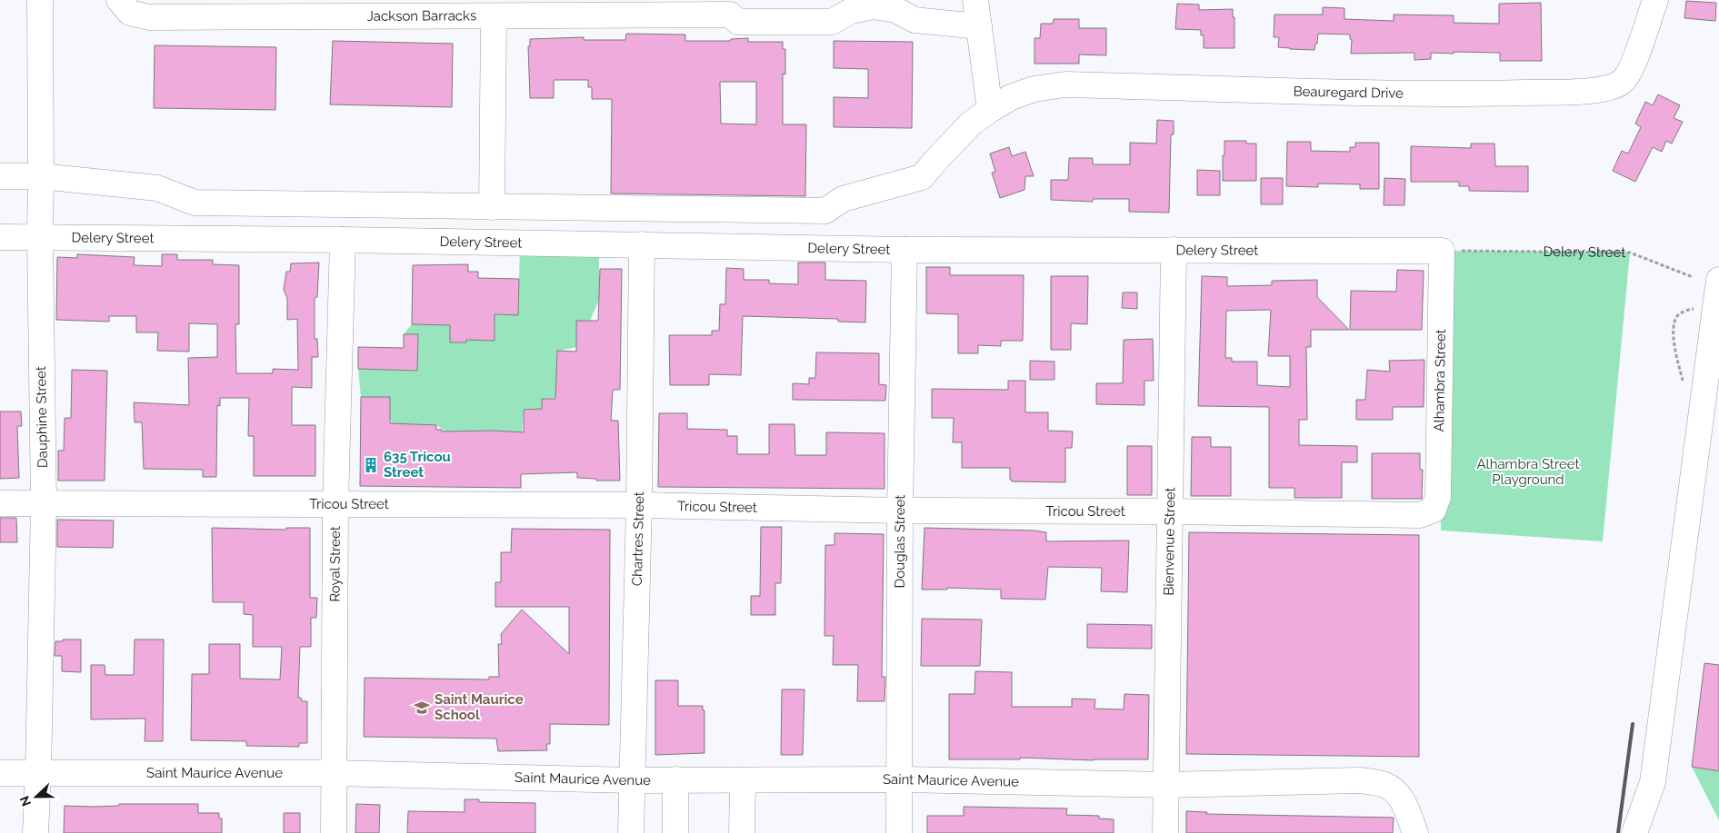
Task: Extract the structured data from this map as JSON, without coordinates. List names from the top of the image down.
{
  "streets": {
    "street": [
      "Jackson Barracks",
      "Beauregard Drive",
      "Delery Street",
      "Alhambra Street",
      "Dauphine Street",
      "Tricou Street",
      "Chartres Street",
      "Douglas Street",
      "Bienvenue Street",
      "Royal Street",
      "Saint Maurice Avenue"
    ]
  },
  "crossings": [
    ["Beauregard Drive", "Dauphine Street"],
    ["Delery Street", "Alhambra Street"],
    ["Delery Street", "Dauphine Street"],
    ["Delery Street", "Chartres Street"],
    ["Delery Street", "Douglas Street"],
    ["Delery Street", "Bienvenue Street"],
    ["Delery Street", "Royal Street"],
    ["Alhambra Street", "Tricou Street"],
    ["Dauphine Street", "Tricou Street"],
    ["Dauphine Street", "Saint Maurice Avenue"],
    ["Tricou Street", "Chartres Street"],
    ["Tricou Street", "Douglas Street"],
    ["Tricou Street", "Bienvenue Street"],
    ["Tricou Street", "Royal Street"],
    ["Chartres Street", "Saint Maurice Avenue"],
    ["Douglas Street", "Saint Maurice Avenue"],
    ["Bienvenue Street", "Saint Maurice Avenue"],
    ["Royal Street", "Saint Maurice Avenue"]
  ],
  "parks": ["Alhambra Street Playground"],
  "places": {
    "building": ["635 Tricou Street"],
    "school or university": ["Saint Maurice School"]
  },
  "north": "left"
}
